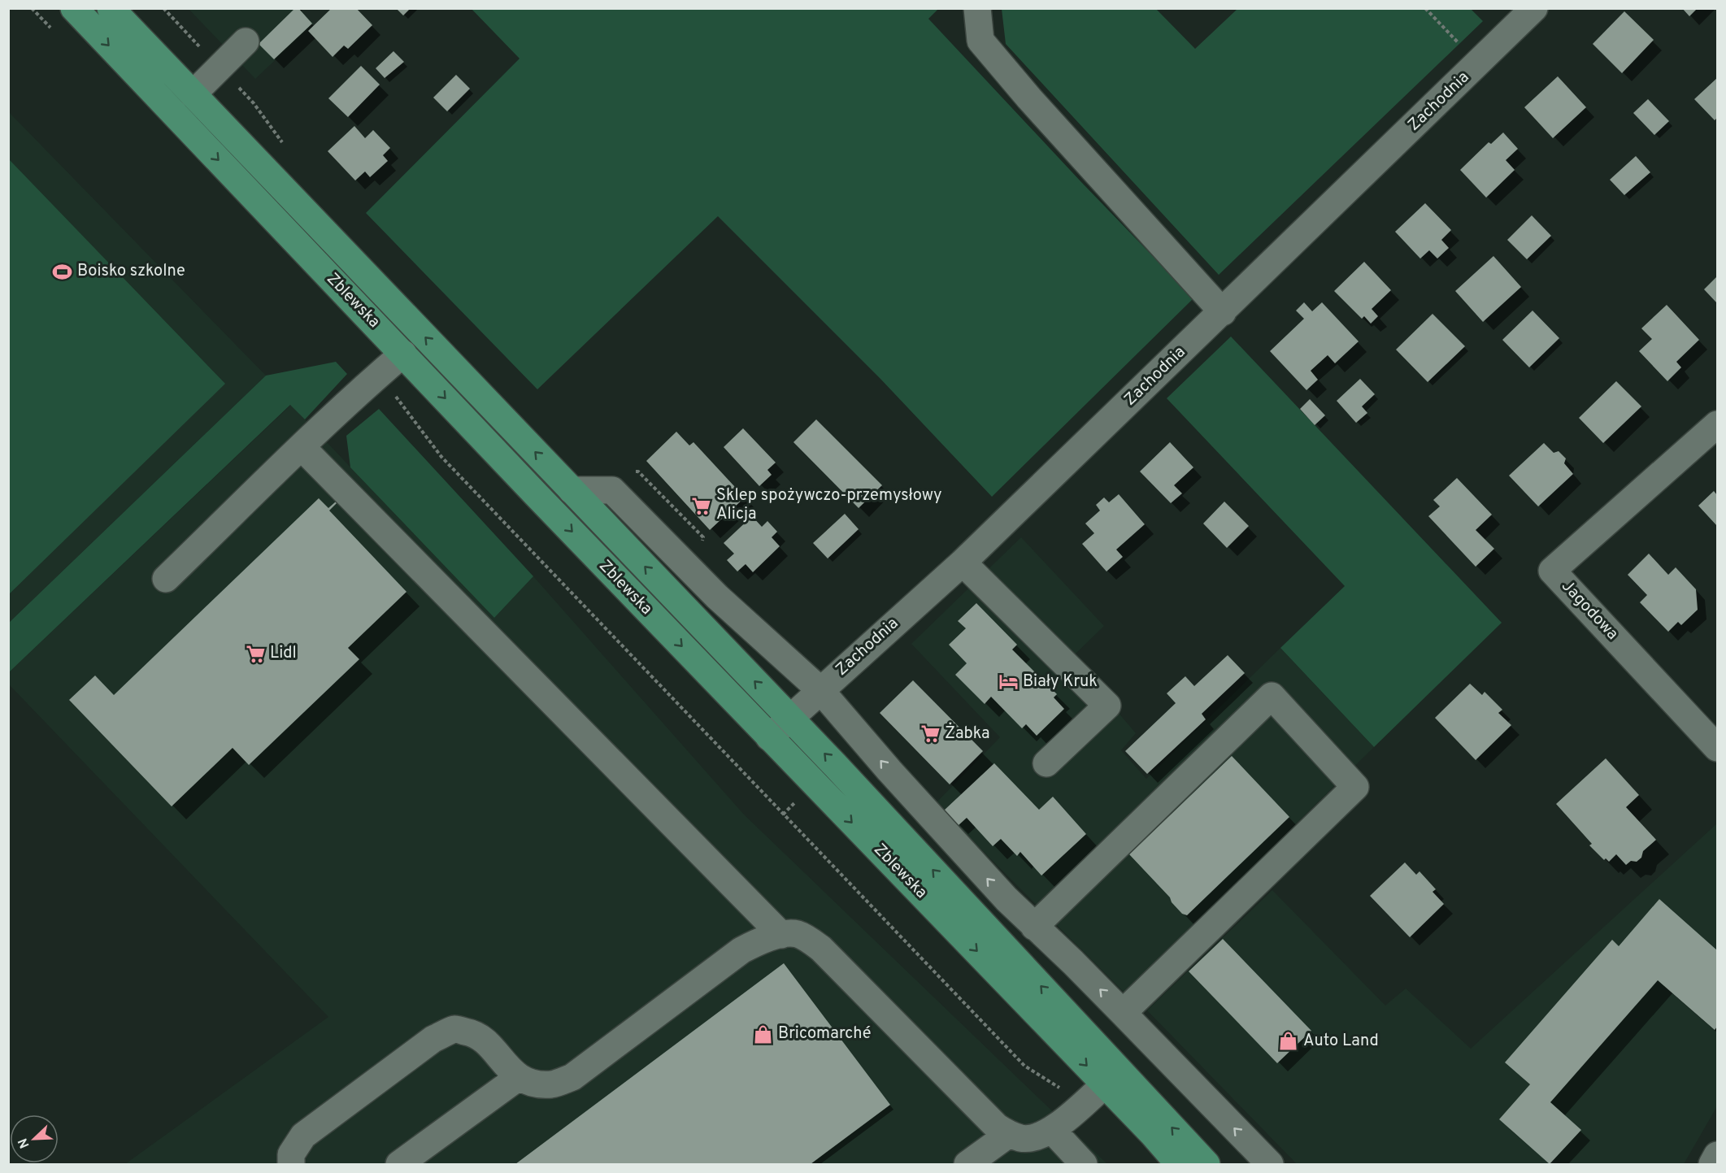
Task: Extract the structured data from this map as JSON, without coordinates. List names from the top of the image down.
{
  "streets": {
    "main road": ["Zblewska"],
    "street": ["Zachodnia", "Jagodowa"]
  },
  "crossings": [
    ["Zachodnia", "Zblewska"]
  ],
  "places": {
    "sports": ["Boisko szkolne"],
    "supermarket": ["Sklep spożywczo-przemysłowy Alicja", "Lidl", "Żabka"],
    "hotel": ["Biały Kruk"],
    "shop": ["Bricomarché", "Auto Land"]
  },
  "north": "bottom left"
}
